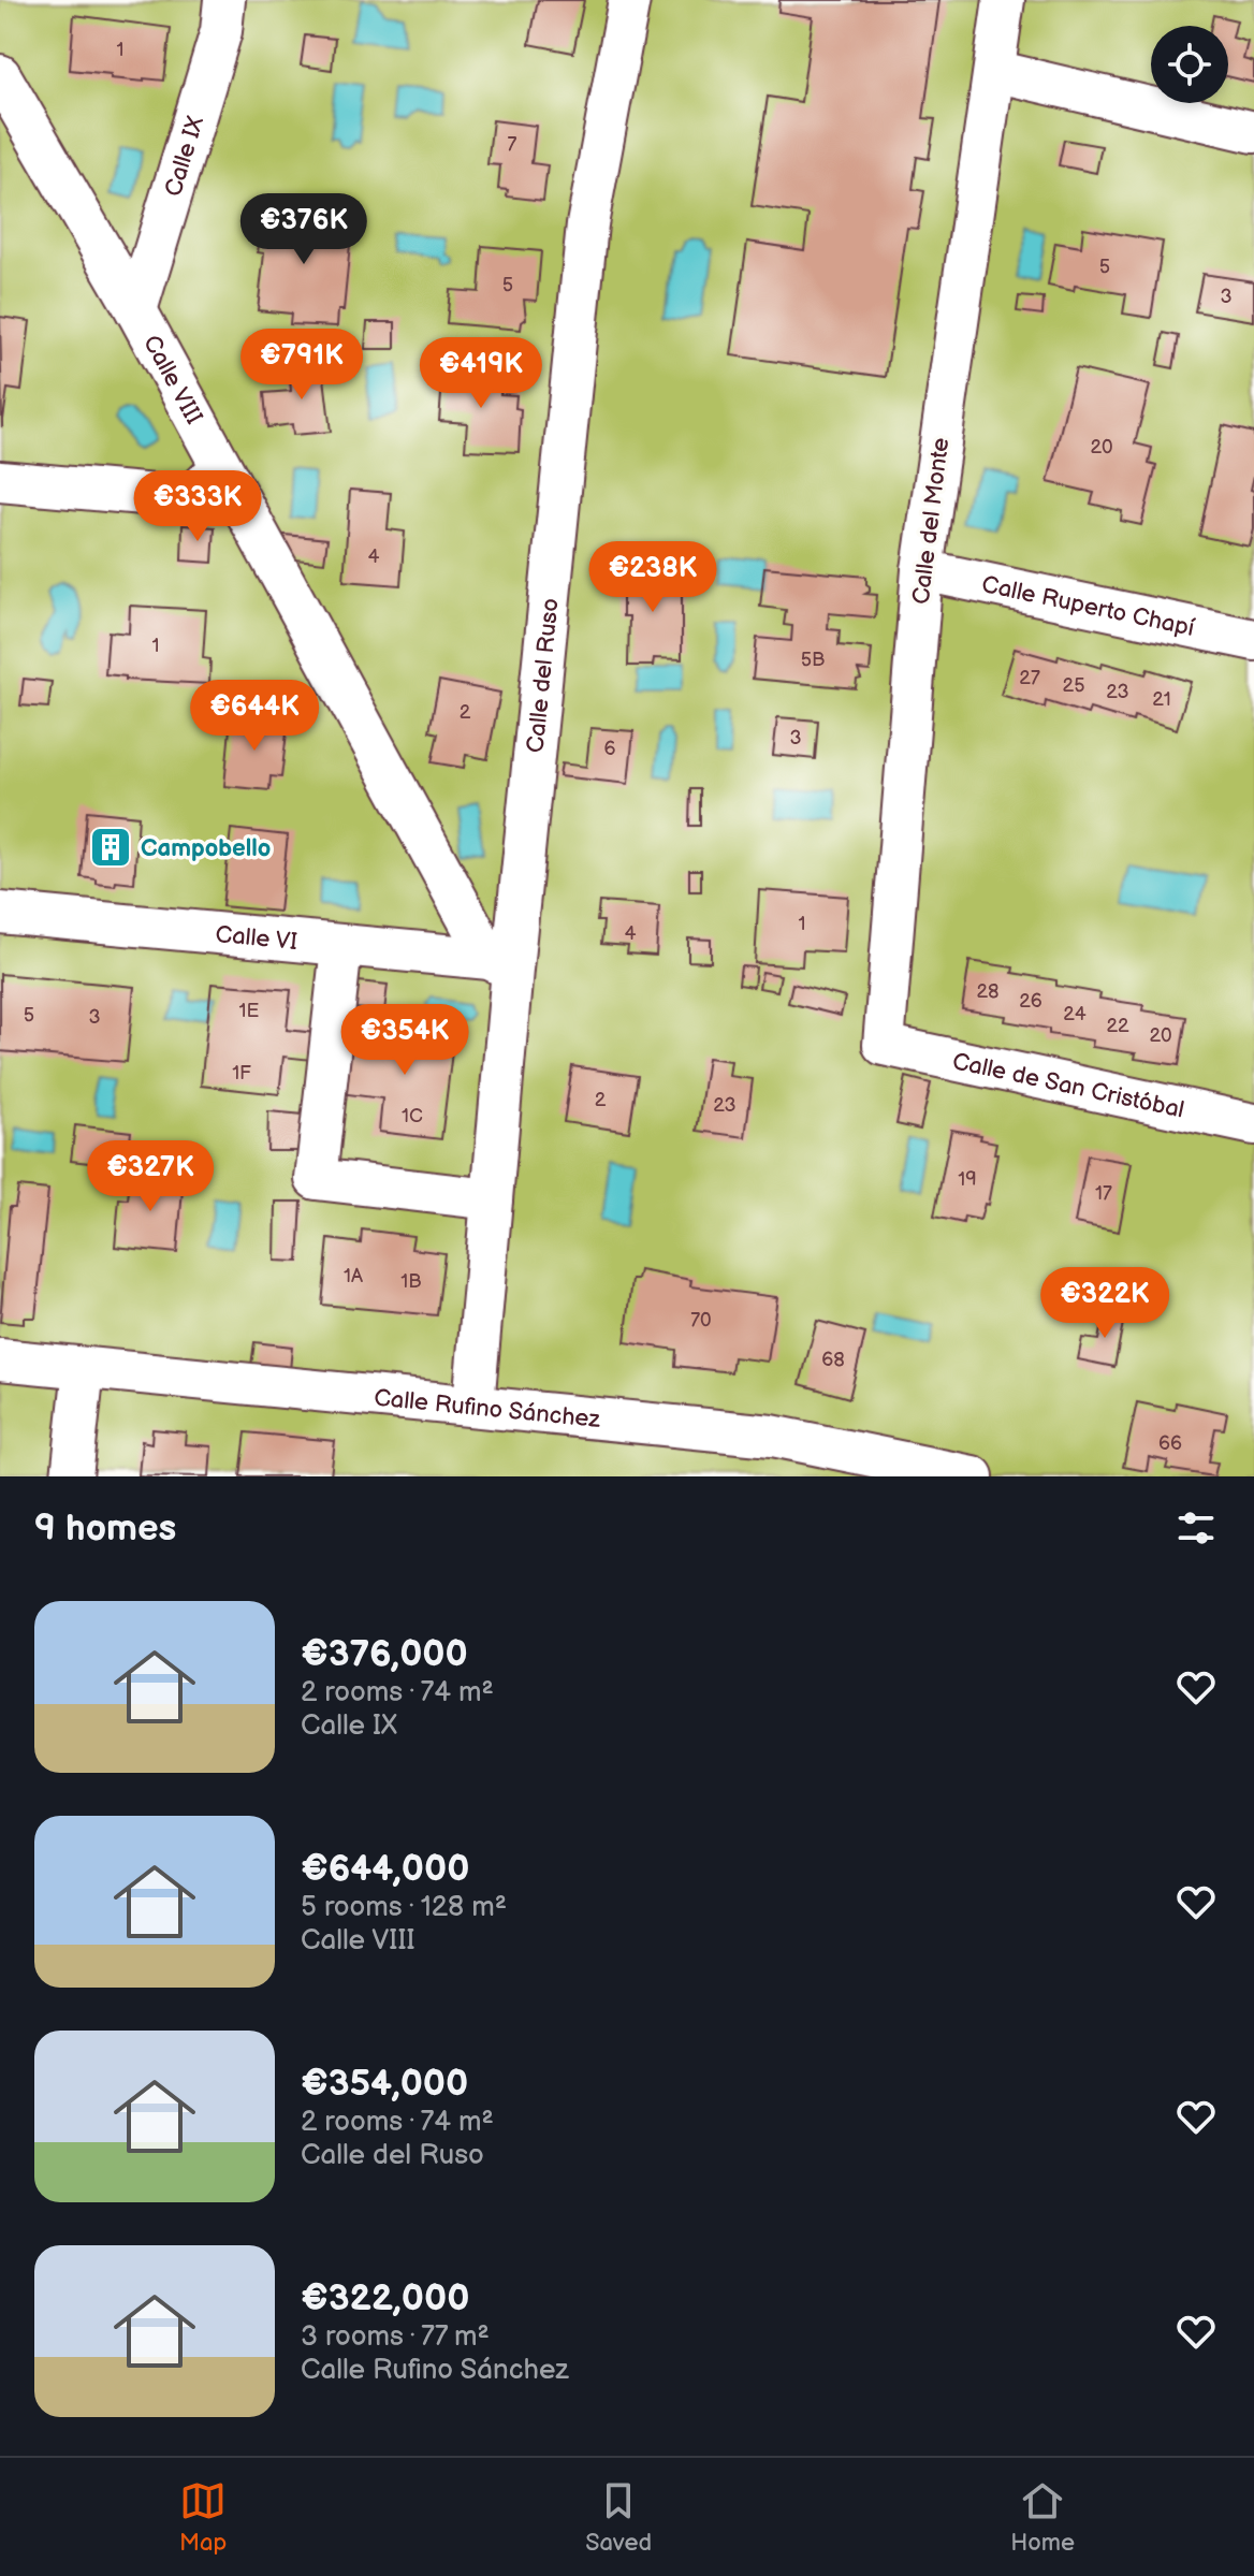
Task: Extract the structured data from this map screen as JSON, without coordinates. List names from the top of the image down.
{
  "streets": {
    "street": [
      "Calle IX",
      "Calle VIII",
      "Calle del Monte",
      "Calle Ruperto Chapí",
      "Calle del Ruso",
      "Calle VI",
      "Calle de San Cristóbal",
      "Calle Rufino Sánchez"
    ]
  },
  "crossings": [
    ["Calle IX", "Calle VIII"],
    ["Calle VIII", "Calle del Ruso"],
    ["Calle VIII", "Calle VI"],
    ["Calle del Monte", "Calle Ruperto Chapí"],
    ["Calle del Monte", "Calle de San Cristóbal"],
    ["Calle del Ruso", "Calle VI"],
    ["Calle del Ruso", "Calle Rufino Sánchez"]
  ],
  "places": {
    "building": ["Campobello"]
  },
  "house_numbers": [
    "1",
    "7",
    "5",
    "5",
    "3",
    "20",
    "4",
    "1",
    "5B",
    "27",
    "25",
    "23",
    "21",
    "2",
    "3",
    "6",
    "1",
    "4",
    "28",
    "26",
    "1E",
    "24",
    "5",
    "3",
    "22",
    "20",
    "1F",
    "2",
    "23",
    "1C",
    "19",
    "17",
    "1A",
    "1B",
    "70",
    "68",
    "66"
  ],
  "page": {
    "price": [
      "€376K",
      "€791K",
      "€419K",
      "€333K",
      "€238K",
      "€644K",
      "€354K",
      "€327K",
      "€322K"
    ],
    "heading": "9 homes",
    "list": [
      {
        "name": "€376,000",
        "note": "2 rooms · 74 m² · Calle IX"
      },
      {
        "name": "€644,000",
        "note": "5 rooms · 128 m² · Calle VIII"
      },
      {
        "name": "€354,000",
        "note": "2 rooms · 74 m² · Calle del Ruso"
      },
      {
        "name": "€322,000",
        "note": "3 rooms · 77 m² · Calle Rufino Sánchez"
      }
    ],
    "tabs": ["Map", "Saved", "Home"]
  }
}
